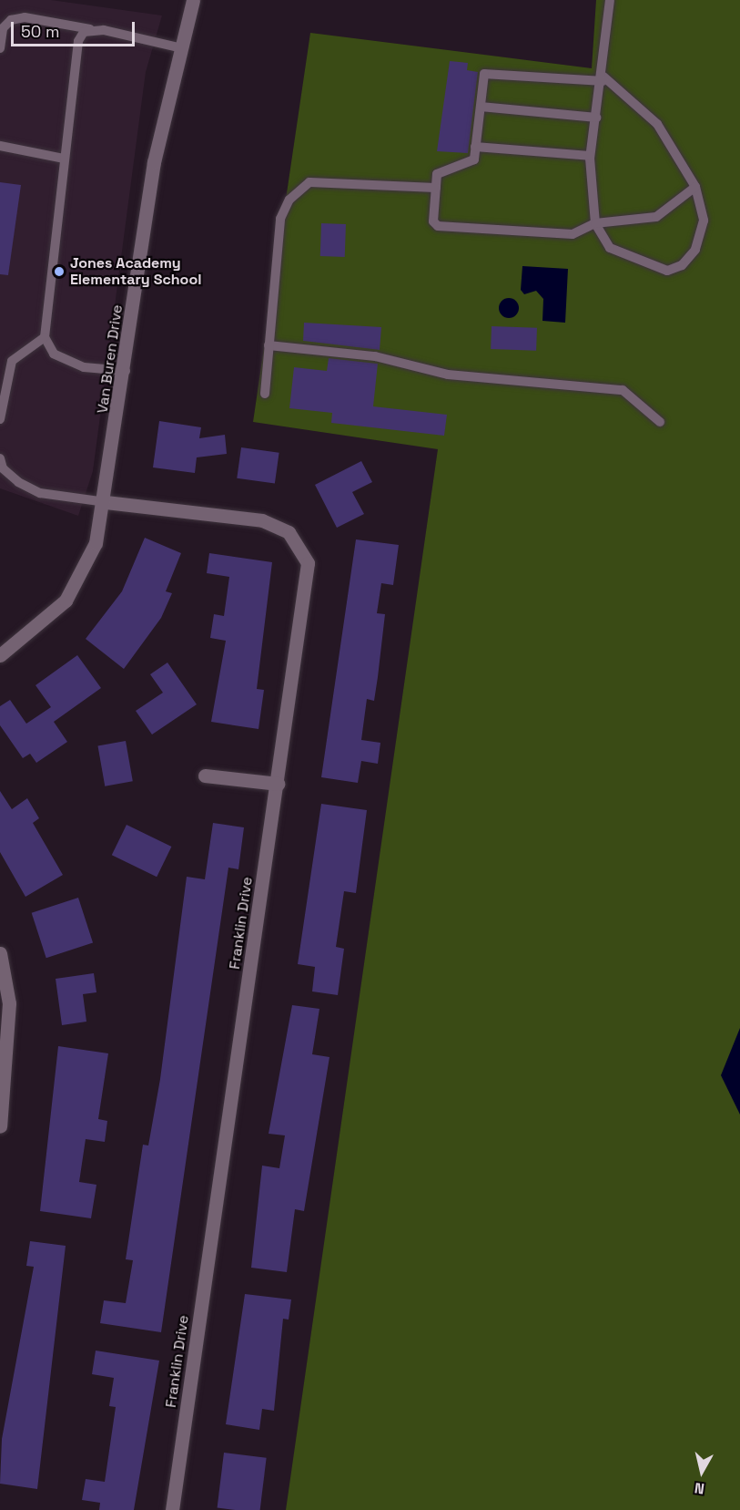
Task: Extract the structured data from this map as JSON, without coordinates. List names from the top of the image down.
{
  "streets": {
    "street": ["Van Buren Drive", "Franklin Drive"]
  },
  "crossings": [
    ["Van Buren Drive", "Franklin Drive"]
  ],
  "places": ["Jones Academy Elementary School"],
  "scale_bar": "50 m",
  "north": "bottom"
}
